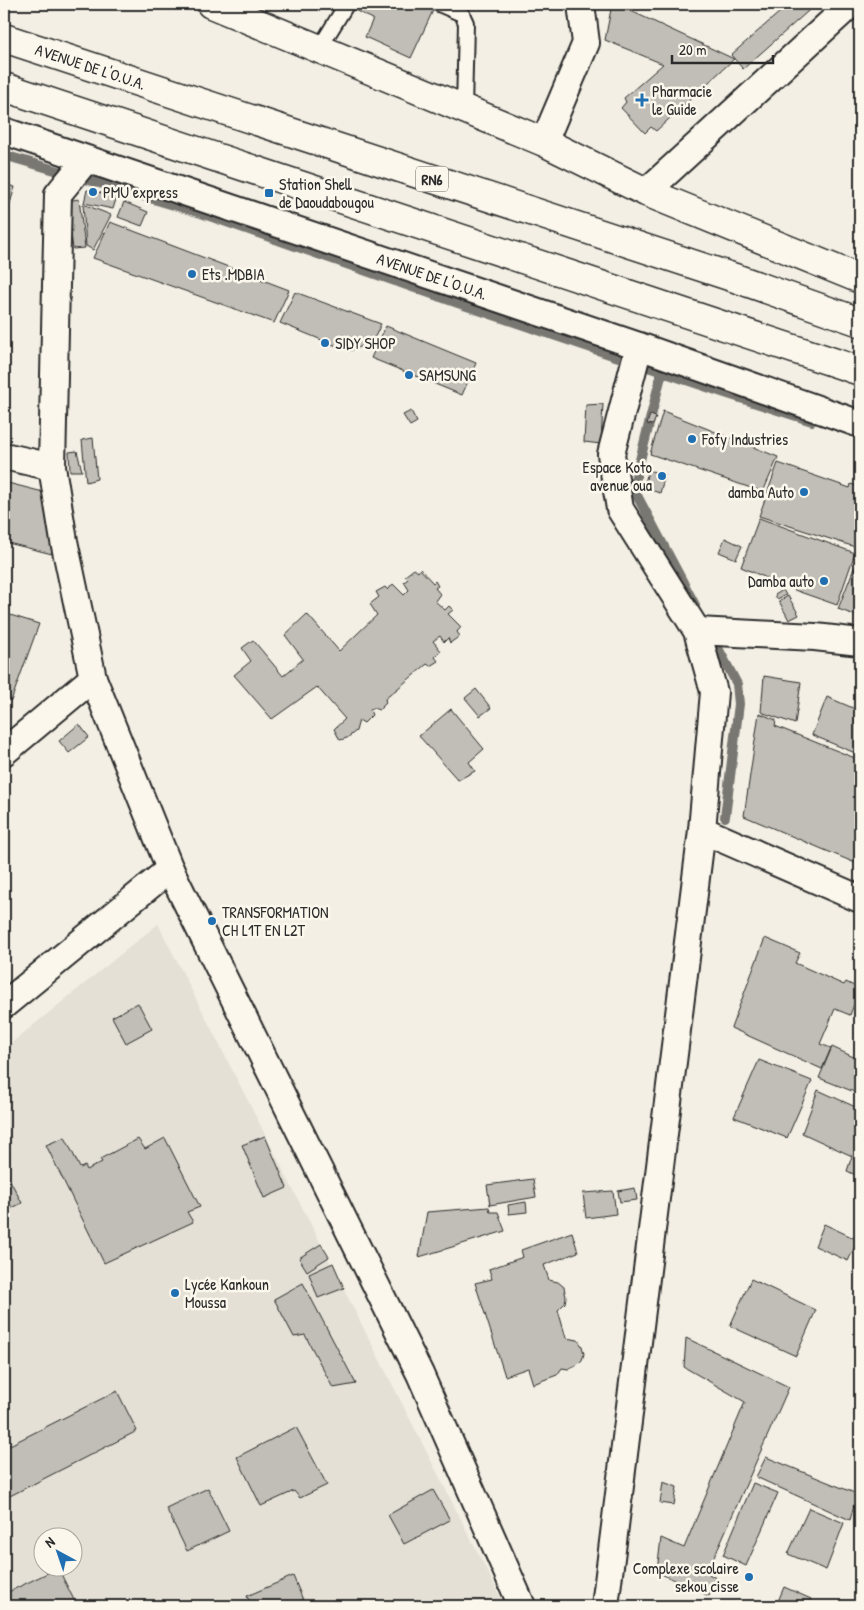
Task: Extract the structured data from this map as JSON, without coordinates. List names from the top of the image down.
{
  "streets": {
    "main road": ["AVENUE DE L'O.U.A.", "RN6"]
  },
  "places": {
    "health": ["Pharmacie le Guide"],
    "other": [
      "PMU express",
      "Ets .MDBIA",
      "SIDY SHOP",
      "SAMSUNG",
      "Fofy Industries",
      "Espace Koto avenue oua",
      "damba Auto",
      "Damba auto",
      "TRANSFORMATION CH L1T EN L2T",
      "Lycée Kankoun Moussa",
      "Complexe scolaire sekou cisse"
    ],
    "transit": ["Station Shell de Daoudabougou"]
  },
  "scale_bar": "20 m",
  "north": "top left"
}
